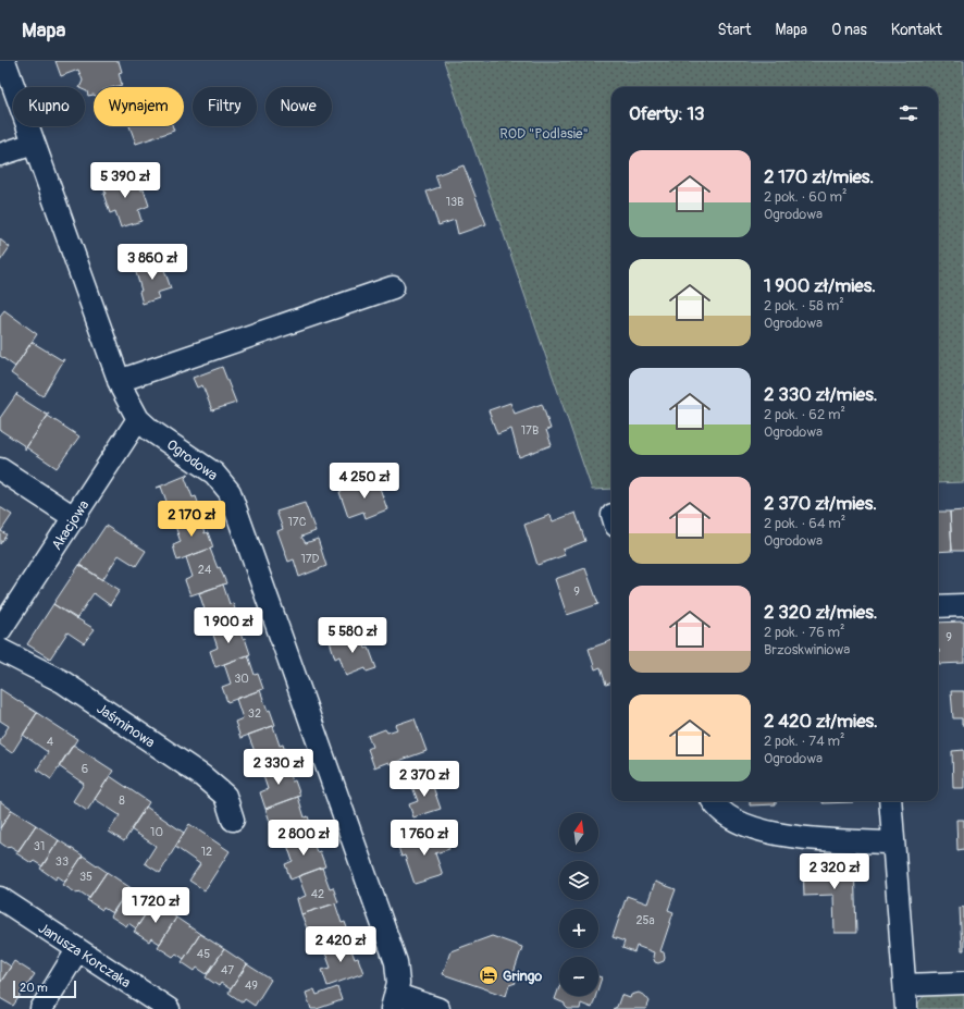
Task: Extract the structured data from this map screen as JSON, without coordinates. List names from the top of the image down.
{
  "streets": {
    "street": [
      "Ogrodowa",
      "Akacjowa",
      "Jaśminowa",
      "Janusza Korczaka"
    ]
  },
  "crossings": [
    ["Ogrodowa", "Akacjowa"]
  ],
  "parks": ["ROD \"Podlasie\""],
  "places": {
    "hotel": ["Gringo"]
  },
  "house_numbers": [
    "13B",
    "17B",
    "17C",
    "17D",
    "24",
    "9",
    "9",
    "30",
    "32",
    "4",
    "6",
    "8",
    "10",
    "31",
    "12",
    "33",
    "35",
    "42",
    "25a",
    "45",
    "47",
    "49"
  ],
  "scale_bar": "20 m",
  "north": "top",
  "page": {
    "header": "Mapa",
    "nav": [
      "Start",
      "Mapa",
      "O nas",
      "Kontakt"
    ],
    "chip": [
      "Kupno",
      "Wynajem",
      "Filtry",
      "Nowe"
    ],
    "heading": "Oferty: 13",
    "list": [
      {
        "name": "2 170 zł/mies.",
        "note": "2 pok. · 60 m² · Ogrodowa"
      },
      {
        "name": "1 900 zł/mies.",
        "note": "2 pok. · 58 m² · Ogrodowa"
      },
      {
        "name": "2 330 zł/mies.",
        "note": "2 pok. · 62 m² · Ogrodowa"
      },
      {
        "name": "2 370 zł/mies.",
        "note": "2 pok. · 64 m² · Ogrodowa"
      },
      {
        "name": "2 320 zł/mies.",
        "note": "2 pok. · 76 m² · Brzoskwiniowa"
      },
      {
        "name": "2 420 zł/mies.",
        "note": "2 pok. · 74 m² · Ogrodowa"
      }
    ],
    "price": [
      "5 390 zł",
      "3 860 zł",
      "4 250 zł",
      "2 170 zł",
      "1 900 zł",
      "5 580 zł",
      "2 330 zł",
      "2 370 zł",
      "2 800 zł",
      "1 760 zł",
      "2 320 zł",
      "1 720 zł",
      "2 420 zł"
    ],
    "map_buttons": ["+", "−"],
    "scale": "20 m"
  }
}
